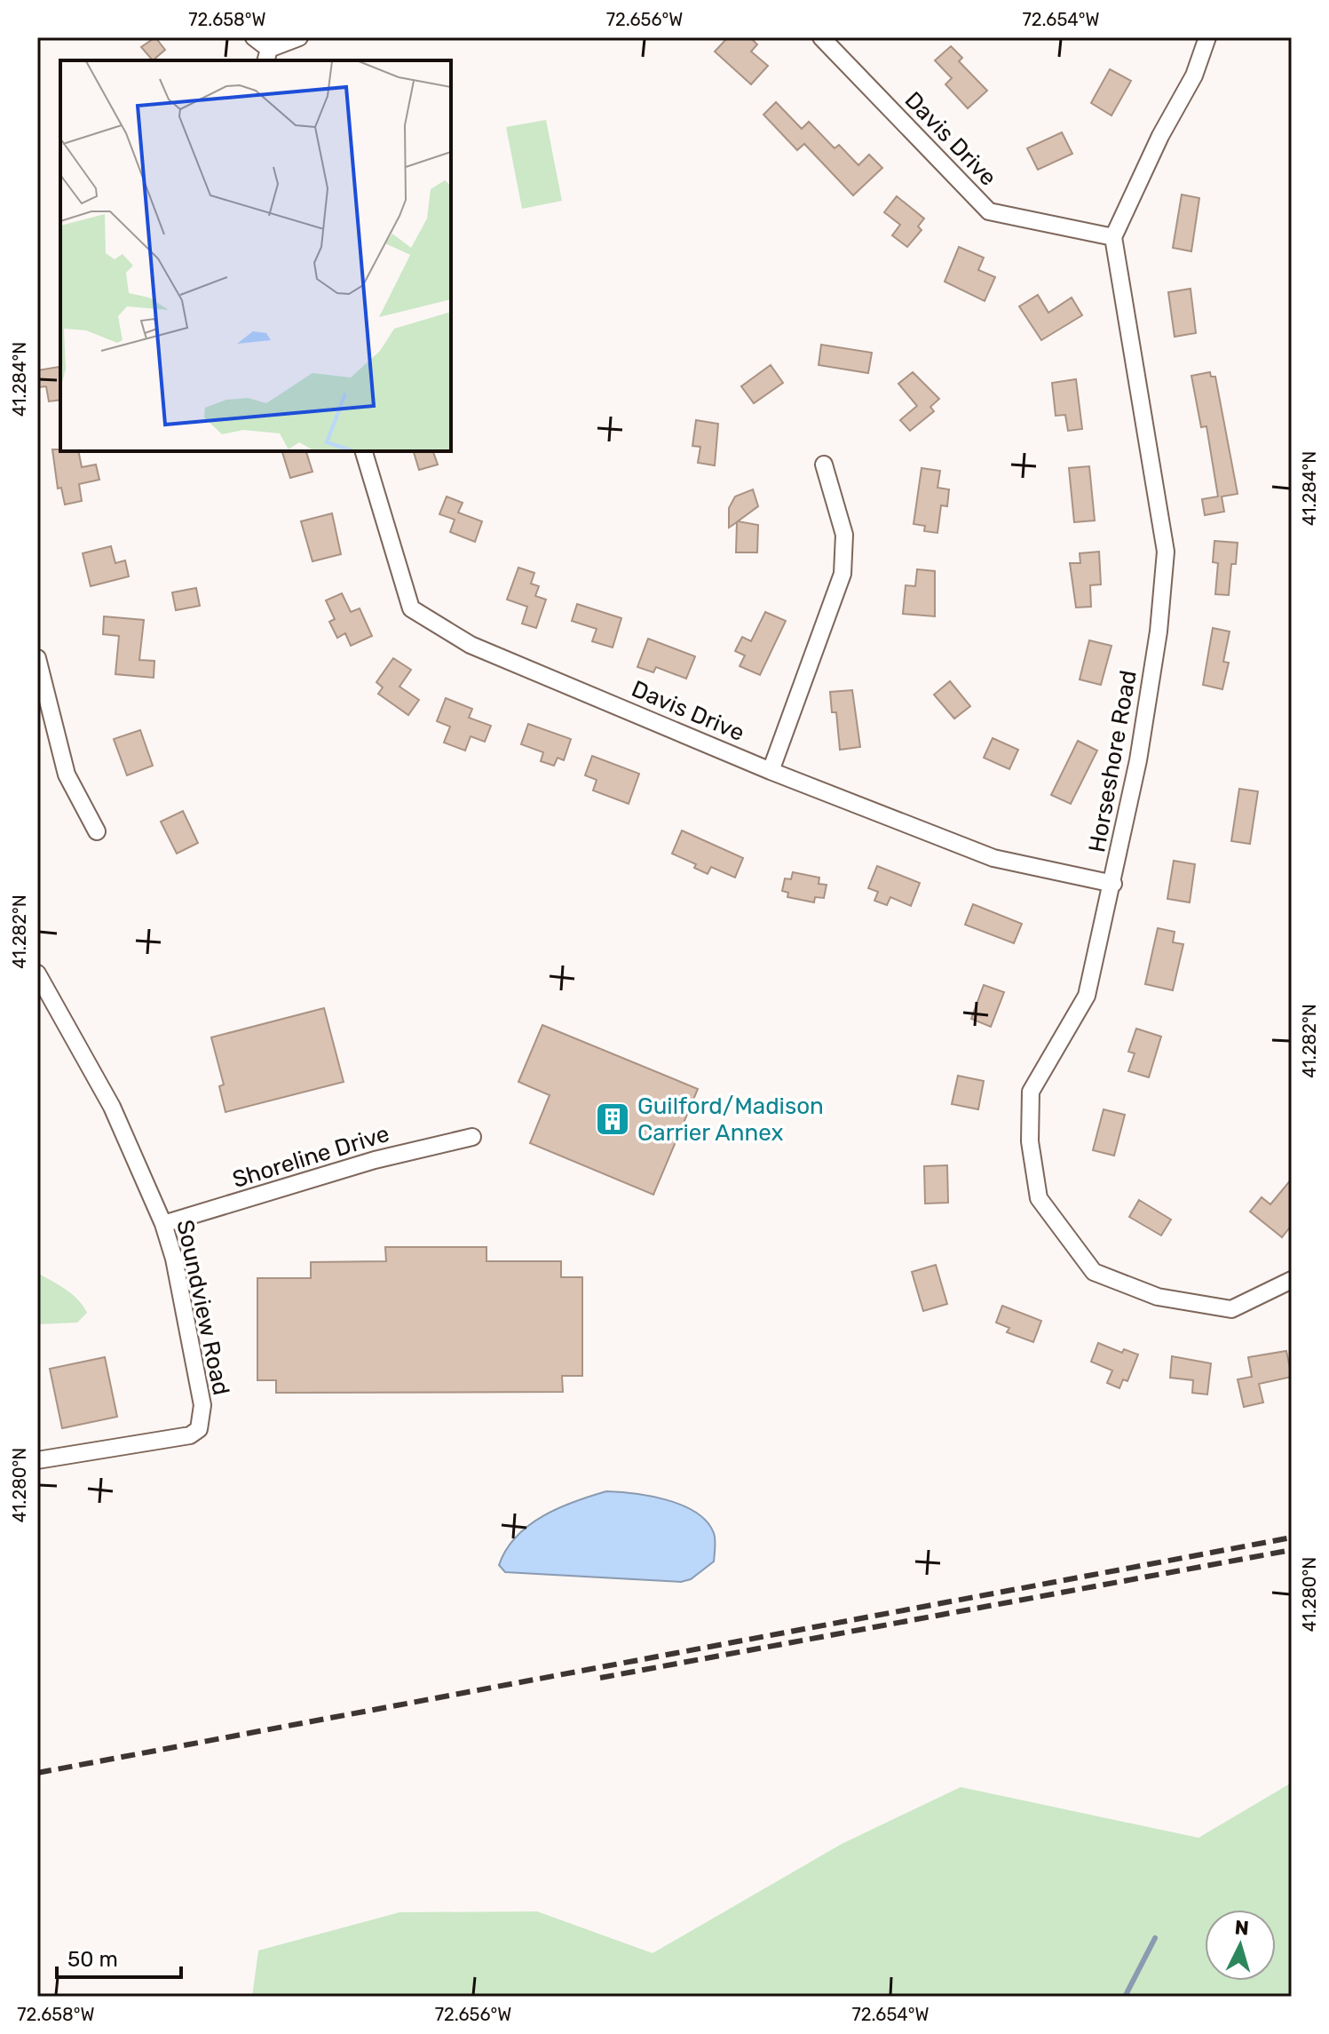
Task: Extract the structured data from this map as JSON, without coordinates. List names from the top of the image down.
{
  "streets": {
    "street": [
      "Davis Drive",
      "Horseshore Road",
      "Shoreline Drive",
      "Soundview Road"
    ]
  },
  "crossings": [
    ["Davis Drive", "Horseshore Road"],
    ["Shoreline Drive", "Soundview Road"]
  ],
  "places": {
    "building": ["Guilford/Madison Carrier Annex"]
  },
  "scale_bar": "50 m",
  "north": "top",
  "coordinates": [
    "72.658°W",
    "72.656°W",
    "72.654°W",
    "41.284°N",
    "41.282°N",
    "41.280°N"
  ]
}
